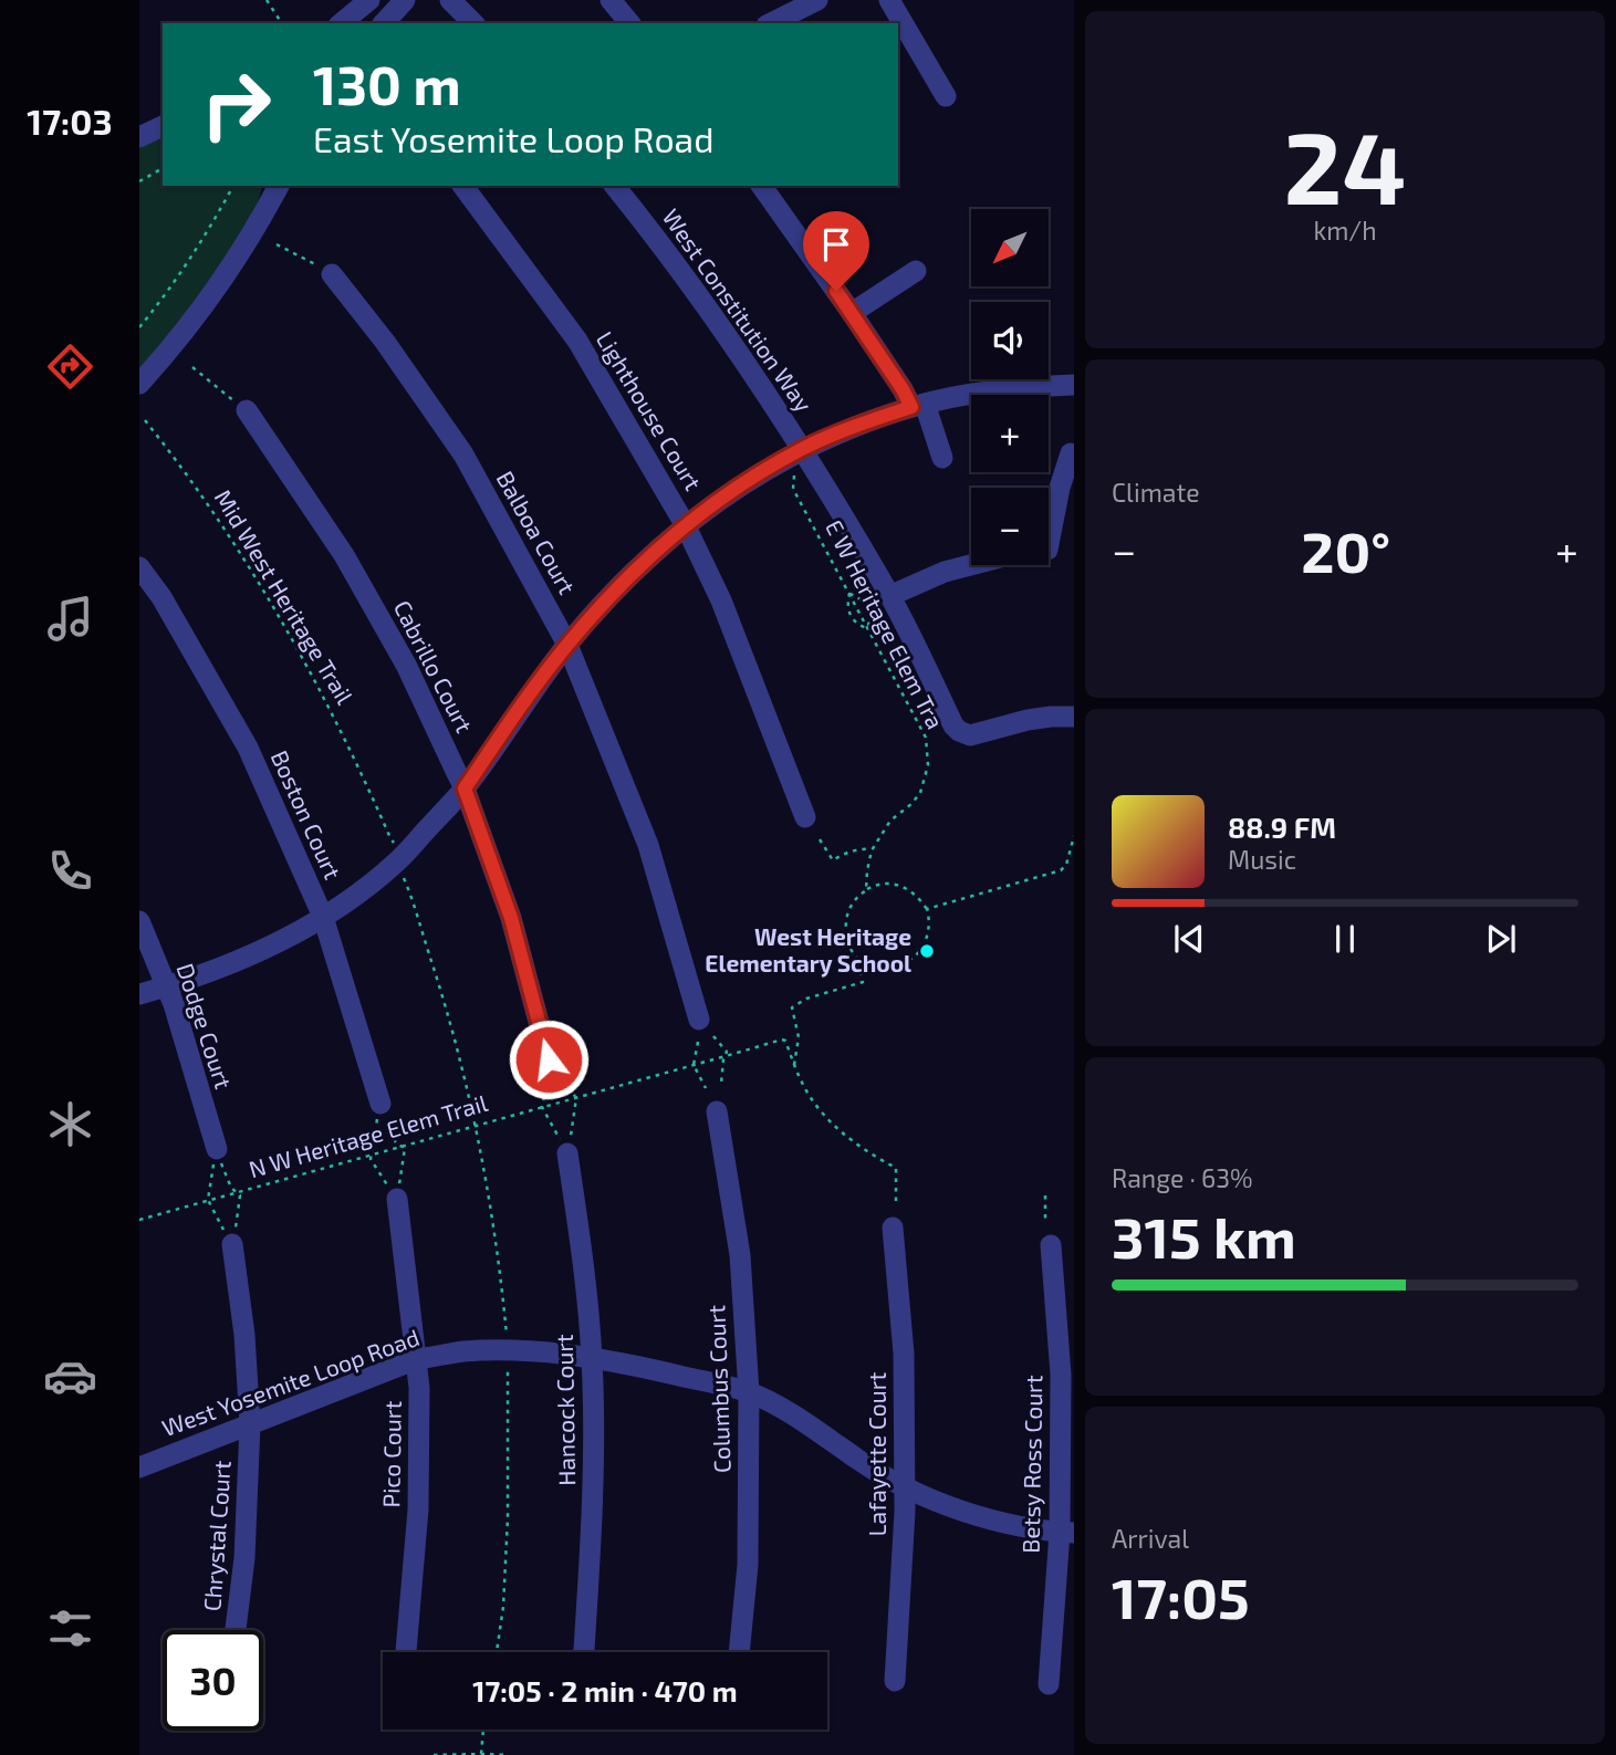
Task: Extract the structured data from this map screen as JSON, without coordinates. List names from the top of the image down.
{
  "streets": {
    "street": [
      "West Constitution Way",
      "Lighthouse Court",
      "Balboa Court",
      "Cabrillo Court",
      "Boston Court",
      "Dodge Court",
      "West Yosemite Loop Road",
      "Columbus Court",
      "Hancock Court",
      "Pico Court",
      "Lafayette Court",
      "Betsy Ross Court",
      "Chrystal Court"
    ],
    "path": ["Mid West Heritage Trail", "E W Heritage Elem Tra", "N W Heritage Elem Trail"]
  },
  "crossings": [
    ["West Yosemite Loop Road", "Columbus Court"],
    ["West Yosemite Loop Road", "Hancock Court"],
    ["West Yosemite Loop Road", "Pico Court"],
    ["West Yosemite Loop Road", "Lafayette Court"],
    ["West Yosemite Loop Road", "Betsy Ross Court"],
    ["West Yosemite Loop Road", "Chrystal Court"]
  ],
  "places": ["West Heritage Elementary School"],
  "north": "bottom left",
  "page": {
    "tabs": "17:03",
    "tile": [
      ["24", "km/h"],
      "Climate",
      ["Range · 63%", "315 km"],
      ["Arrival", "17:05"]
    ],
    "turn": ["130 m", "East Yosemite Loop Road"],
    "map_buttons": ["+", "−"],
    "heat": ["−", "20°", "+"],
    "song": ["88.9 FM", "Music"],
    "limit": "30",
    "trip": "17:05 · 2 min · 470 m"
  }
}
